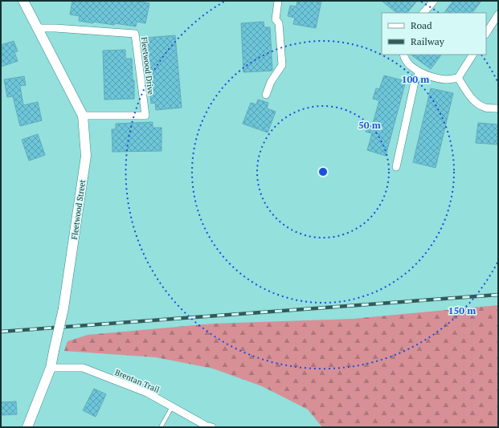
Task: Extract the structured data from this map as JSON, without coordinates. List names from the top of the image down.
{
  "streets": {
    "street": ["Fleetwood Drive", "Fleetwood Street", "Brentan Trail"]
  },
  "crossings": [
    ["Fleetwood Drive", "Fleetwood Street"],
    ["Fleetwood Street", "Brentan Trail"]
  ],
  "legend": ["Road", "Railway"],
  "rings": ["100 m", "50 m", "150 m"]
}
